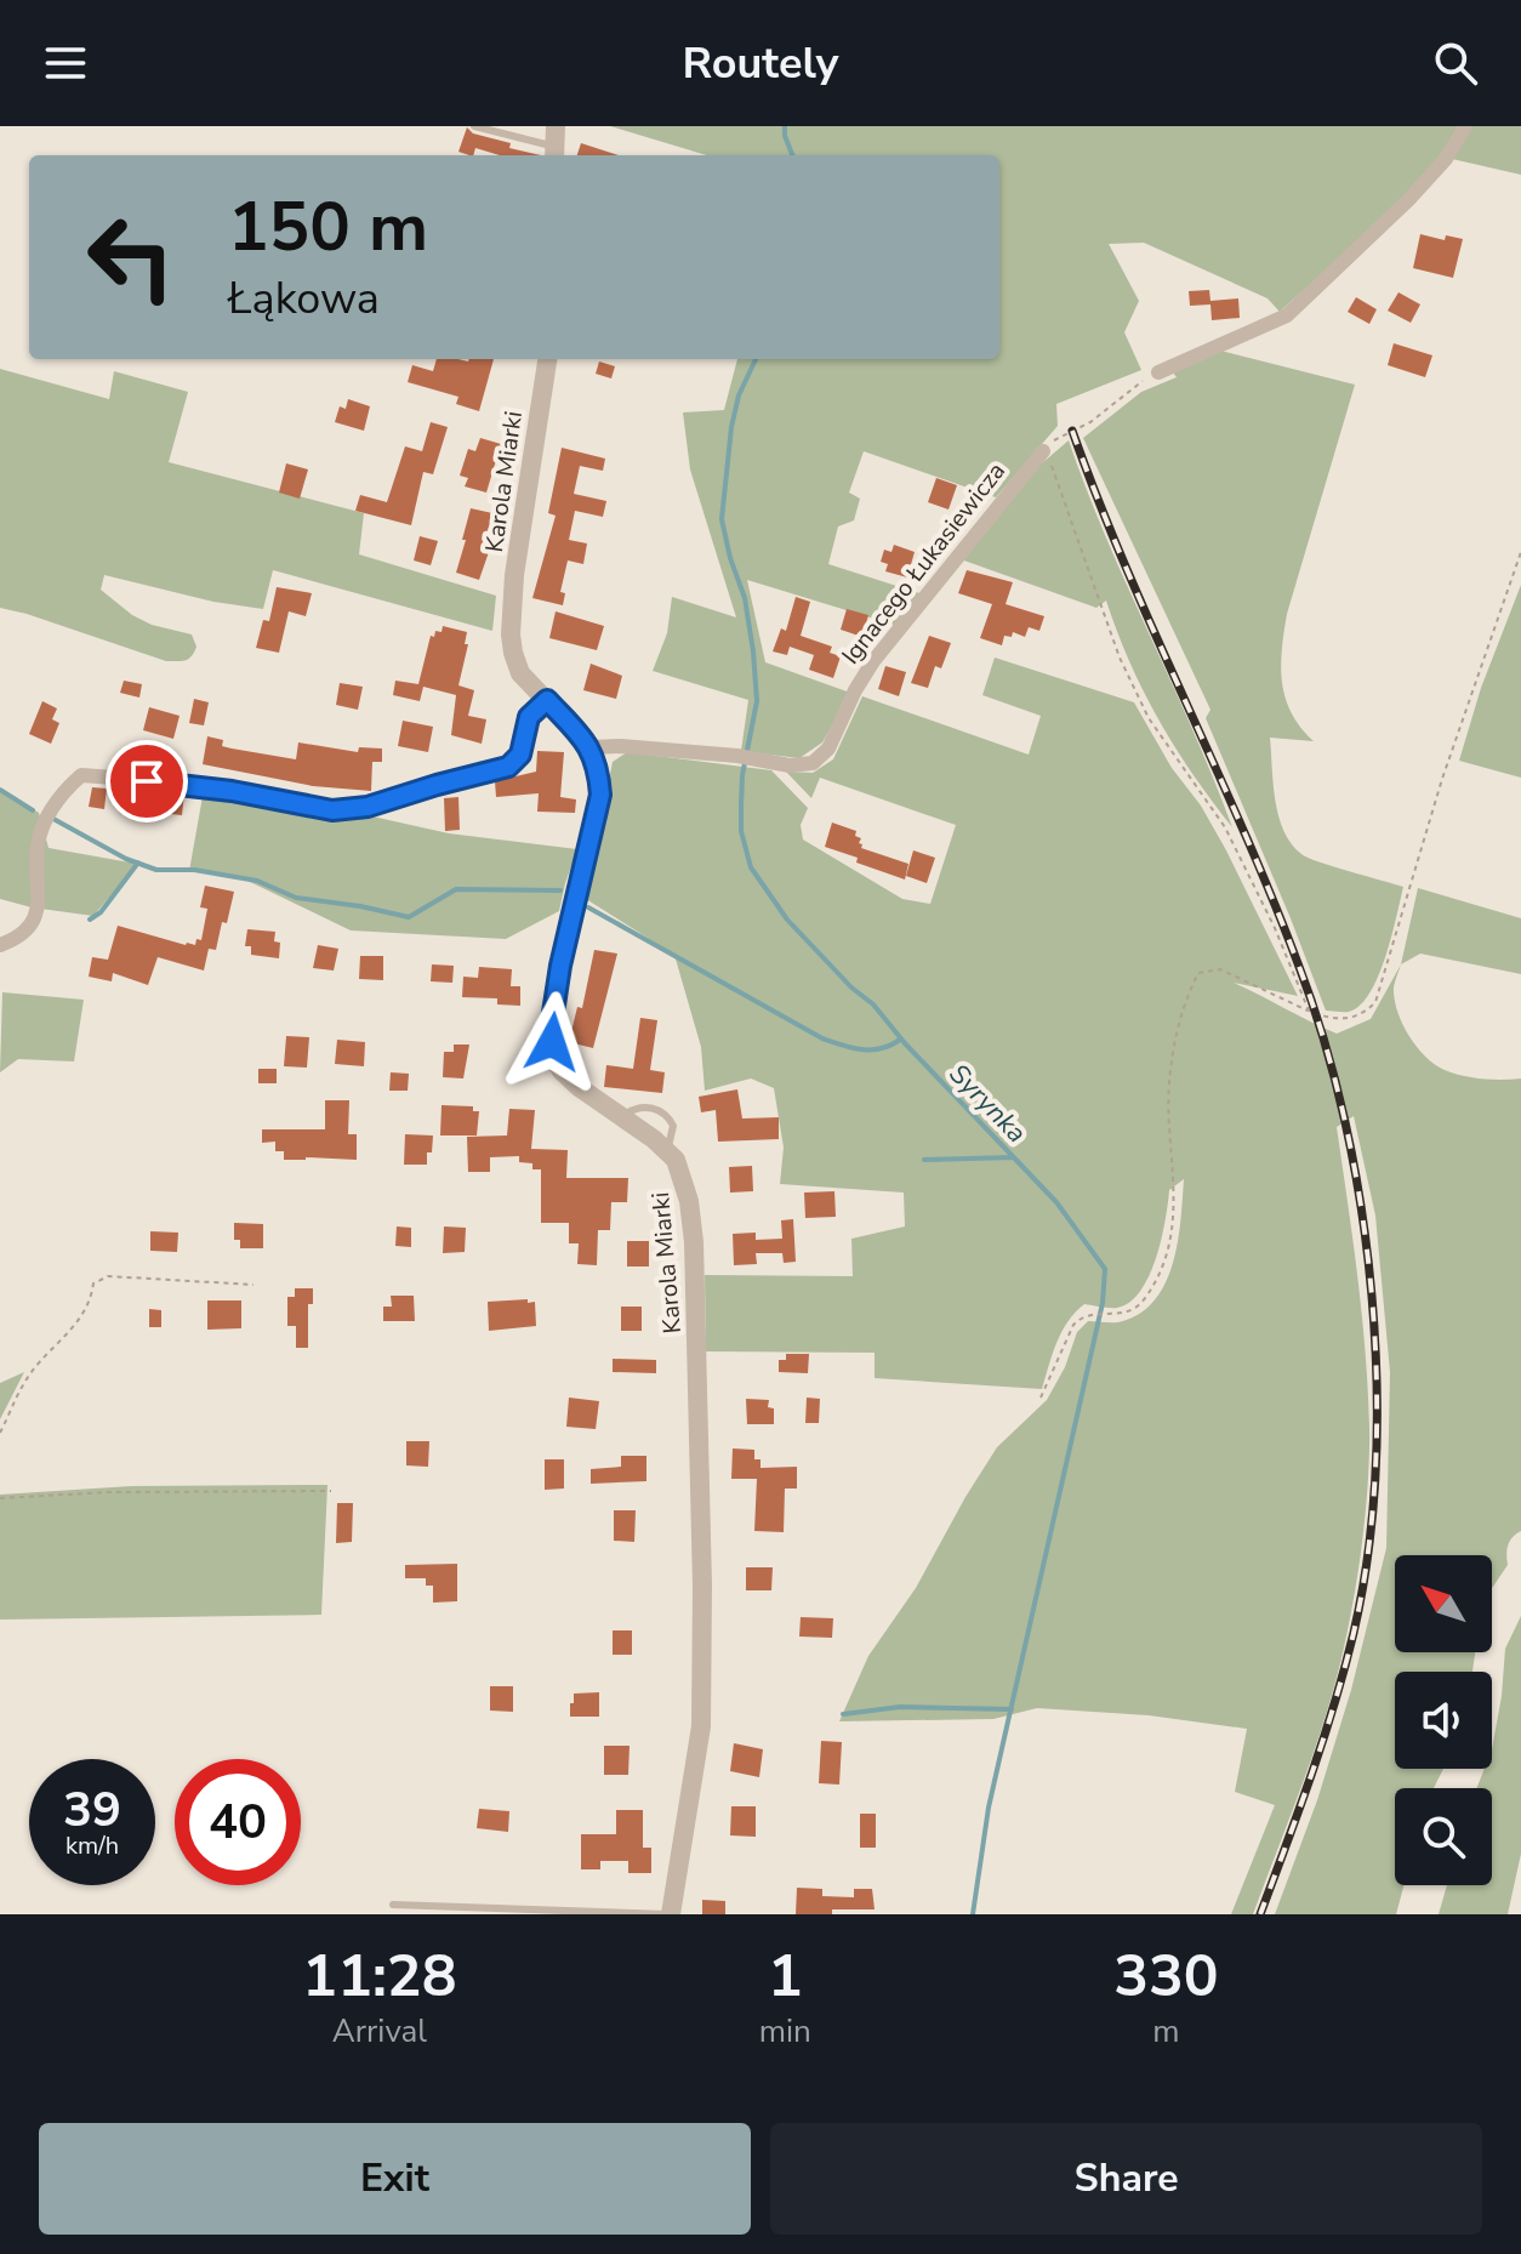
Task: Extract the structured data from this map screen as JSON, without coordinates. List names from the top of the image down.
{
  "streets": {
    "street": ["Karola Miarki", "Ignacego Łukasiewicza"]
  },
  "crossings": [
    ["Karola Miarki", "Ignacego Łukasiewicza"]
  ],
  "water": ["Syrynka"],
  "north": "top left",
  "page": {
    "header": "Routely",
    "turn": ["150 m", "Łąkowa"],
    "speed": "39 km/h",
    "limit": "40",
    "eta": [
      "11:28",
      "Arrival",
      "1",
      "min",
      "330",
      "m"
    ],
    "buttons": ["Exit", "Share"]
  }
}
